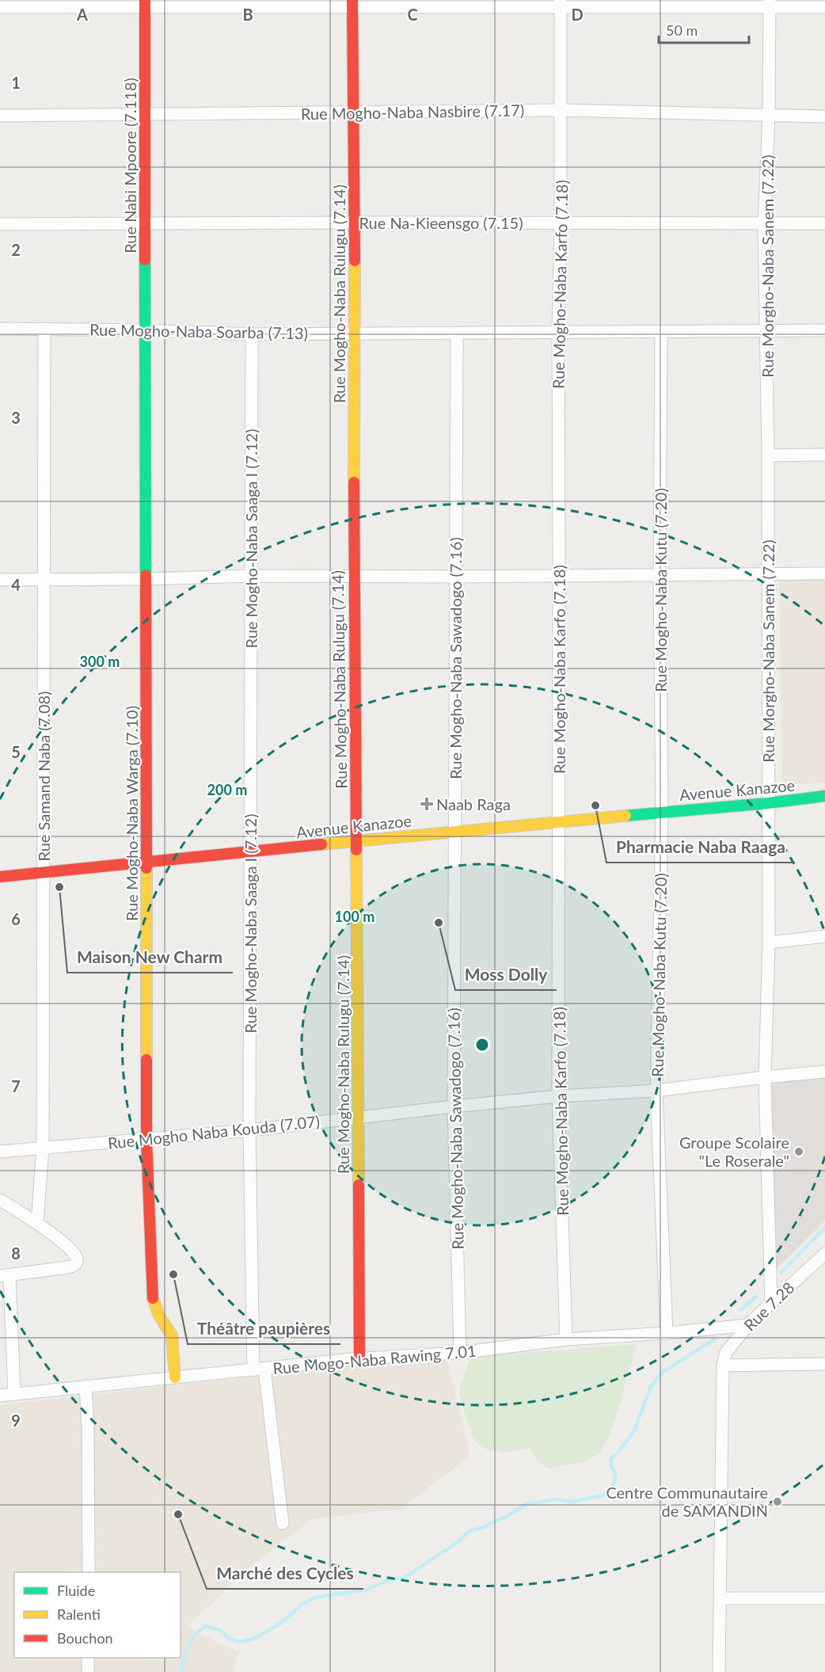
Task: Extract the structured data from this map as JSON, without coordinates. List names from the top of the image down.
{
  "streets": {
    "street": [
      "Rue Mogho-Naba Nasbire (7.17)",
      "Rue Nabi Mpoore (7.118)",
      "Rue Na-Kieensgo (7.15)",
      "Rue Morgho-Naba Sanem (7.22)",
      "Rue Mogho-Naba Karfo (7.18)",
      "Rue Mogho-Naba Rulugu (7.14)",
      "Rue Mogho-Naba Soarba (7.13)",
      "Rue Mogho-Naba Saaga I (7.12)",
      "Rue Mogho-Naba Kutu (7.20)",
      "Rue Mogho-Naba Sawadogo (7.16)",
      "Rue Samand Naba (7.08)",
      "Avenue Kanazoe",
      "Rue Mogho-Naba Warga (7.10)",
      "Rue Mogho Naba Kouda (7.07)",
      "Rue 7.28",
      "Rue Mogo-Naba Rawing 7.01"
    ]
  },
  "crossings": [
    ["Rue Mogho-Naba Nasbire (7.17)", "Rue Nabi Mpoore (7.118)"],
    ["Rue Mogho-Naba Nasbire (7.17)", "Rue Morgho-Naba Sanem (7.22)"],
    ["Rue Mogho-Naba Nasbire (7.17)", "Rue Mogho-Naba Karfo (7.18)"],
    ["Rue Mogho-Naba Nasbire (7.17)", "Rue Mogho-Naba Rulugu (7.14)"],
    ["Rue Nabi Mpoore (7.118)", "Rue Na-Kieensgo (7.15)"],
    ["Rue Nabi Mpoore (7.118)", "Rue Mogho-Naba Soarba (7.13)"],
    ["Rue Nabi Mpoore (7.118)", "Rue Mogho-Naba Warga (7.10)"],
    ["Rue Na-Kieensgo (7.15)", "Rue Morgho-Naba Sanem (7.22)"],
    ["Rue Na-Kieensgo (7.15)", "Rue Mogho-Naba Karfo (7.18)"],
    ["Rue Na-Kieensgo (7.15)", "Rue Mogho-Naba Rulugu (7.14)"],
    ["Rue Morgho-Naba Sanem (7.22)", "Rue Mogho-Naba Soarba (7.13)"],
    ["Rue Morgho-Naba Sanem (7.22)", "Avenue Kanazoe"],
    ["Rue Morgho-Naba Sanem (7.22)", "Rue Mogho Naba Kouda (7.07)"],
    ["Rue Morgho-Naba Sanem (7.22)", "Rue 7.28"],
    ["Rue Mogho-Naba Karfo (7.18)", "Rue Mogho-Naba Soarba (7.13)"],
    ["Rue Mogho-Naba Karfo (7.18)", "Avenue Kanazoe"],
    ["Rue Mogho-Naba Karfo (7.18)", "Rue Mogho Naba Kouda (7.07)"],
    ["Rue Mogho-Naba Karfo (7.18)", "Rue Mogo-Naba Rawing 7.01"],
    ["Rue Mogho-Naba Rulugu (7.14)", "Rue Mogho-Naba Soarba (7.13)"],
    ["Rue Mogho-Naba Rulugu (7.14)", "Avenue Kanazoe"],
    ["Rue Mogho-Naba Rulugu (7.14)", "Rue Mogho Naba Kouda (7.07)"],
    ["Rue Mogho-Naba Rulugu (7.14)", "Rue Mogo-Naba Rawing 7.01"],
    ["Rue Mogho-Naba Soarba (7.13)", "Rue Mogho-Naba Saaga I (7.12)"],
    ["Rue Mogho-Naba Soarba (7.13)", "Rue Mogho-Naba Kutu (7.20)"],
    ["Rue Mogho-Naba Soarba (7.13)", "Rue Mogho-Naba Sawadogo (7.16)"],
    ["Rue Mogho-Naba Soarba (7.13)", "Rue Samand Naba (7.08)"],
    ["Rue Mogho-Naba Soarba (7.13)", "Rue Mogho-Naba Warga (7.10)"],
    ["Rue Mogho-Naba Saaga I (7.12)", "Avenue Kanazoe"],
    ["Rue Mogho-Naba Saaga I (7.12)", "Rue Mogho Naba Kouda (7.07)"],
    ["Rue Mogho-Naba Saaga I (7.12)", "Rue Mogo-Naba Rawing 7.01"],
    ["Rue Mogho-Naba Kutu (7.20)", "Avenue Kanazoe"],
    ["Rue Mogho-Naba Kutu (7.20)", "Rue Mogho Naba Kouda (7.07)"],
    ["Rue Mogho-Naba Kutu (7.20)", "Rue Mogo-Naba Rawing 7.01"],
    ["Rue Mogho-Naba Sawadogo (7.16)", "Avenue Kanazoe"],
    ["Rue Mogho-Naba Sawadogo (7.16)", "Rue Mogho Naba Kouda (7.07)"],
    ["Rue Mogho-Naba Sawadogo (7.16)", "Rue Mogo-Naba Rawing 7.01"],
    ["Rue Samand Naba (7.08)", "Avenue Kanazoe"],
    ["Rue Samand Naba (7.08)", "Rue Mogho Naba Kouda (7.07)"],
    ["Avenue Kanazoe", "Rue Mogho-Naba Warga (7.10)"],
    ["Rue Mogho-Naba Warga (7.10)", "Rue Mogho Naba Kouda (7.07)"],
    ["Rue Mogho-Naba Warga (7.10)", "Rue Mogo-Naba Rawing 7.01"],
    ["Rue 7.28", "Rue Mogo-Naba Rawing 7.01"]
  ],
  "places": {
    "health": ["Naab Raga"],
    "other": [
      "Pharmacie Naba Raaga",
      "Maison New Charm",
      "Moss Dolly",
      "Groupe Scolaire \"Le Roserale\"",
      "Théâtre paupières",
      "Centre Communautaire de SAMANDIN",
      "Marché des Cycles"
    ]
  },
  "legend": ["Fluide", "Ralenti", "Bouchon"],
  "scale_bar": "50 m",
  "grid": {
    "columns": [
      "A",
      "B",
      "C",
      "D"
    ],
    "rows": [
      "1",
      "2",
      "3",
      "4",
      "5",
      "6",
      "7",
      "8",
      "9"
    ]
  },
  "rings": ["300 m", "200 m", "100 m"]
}
